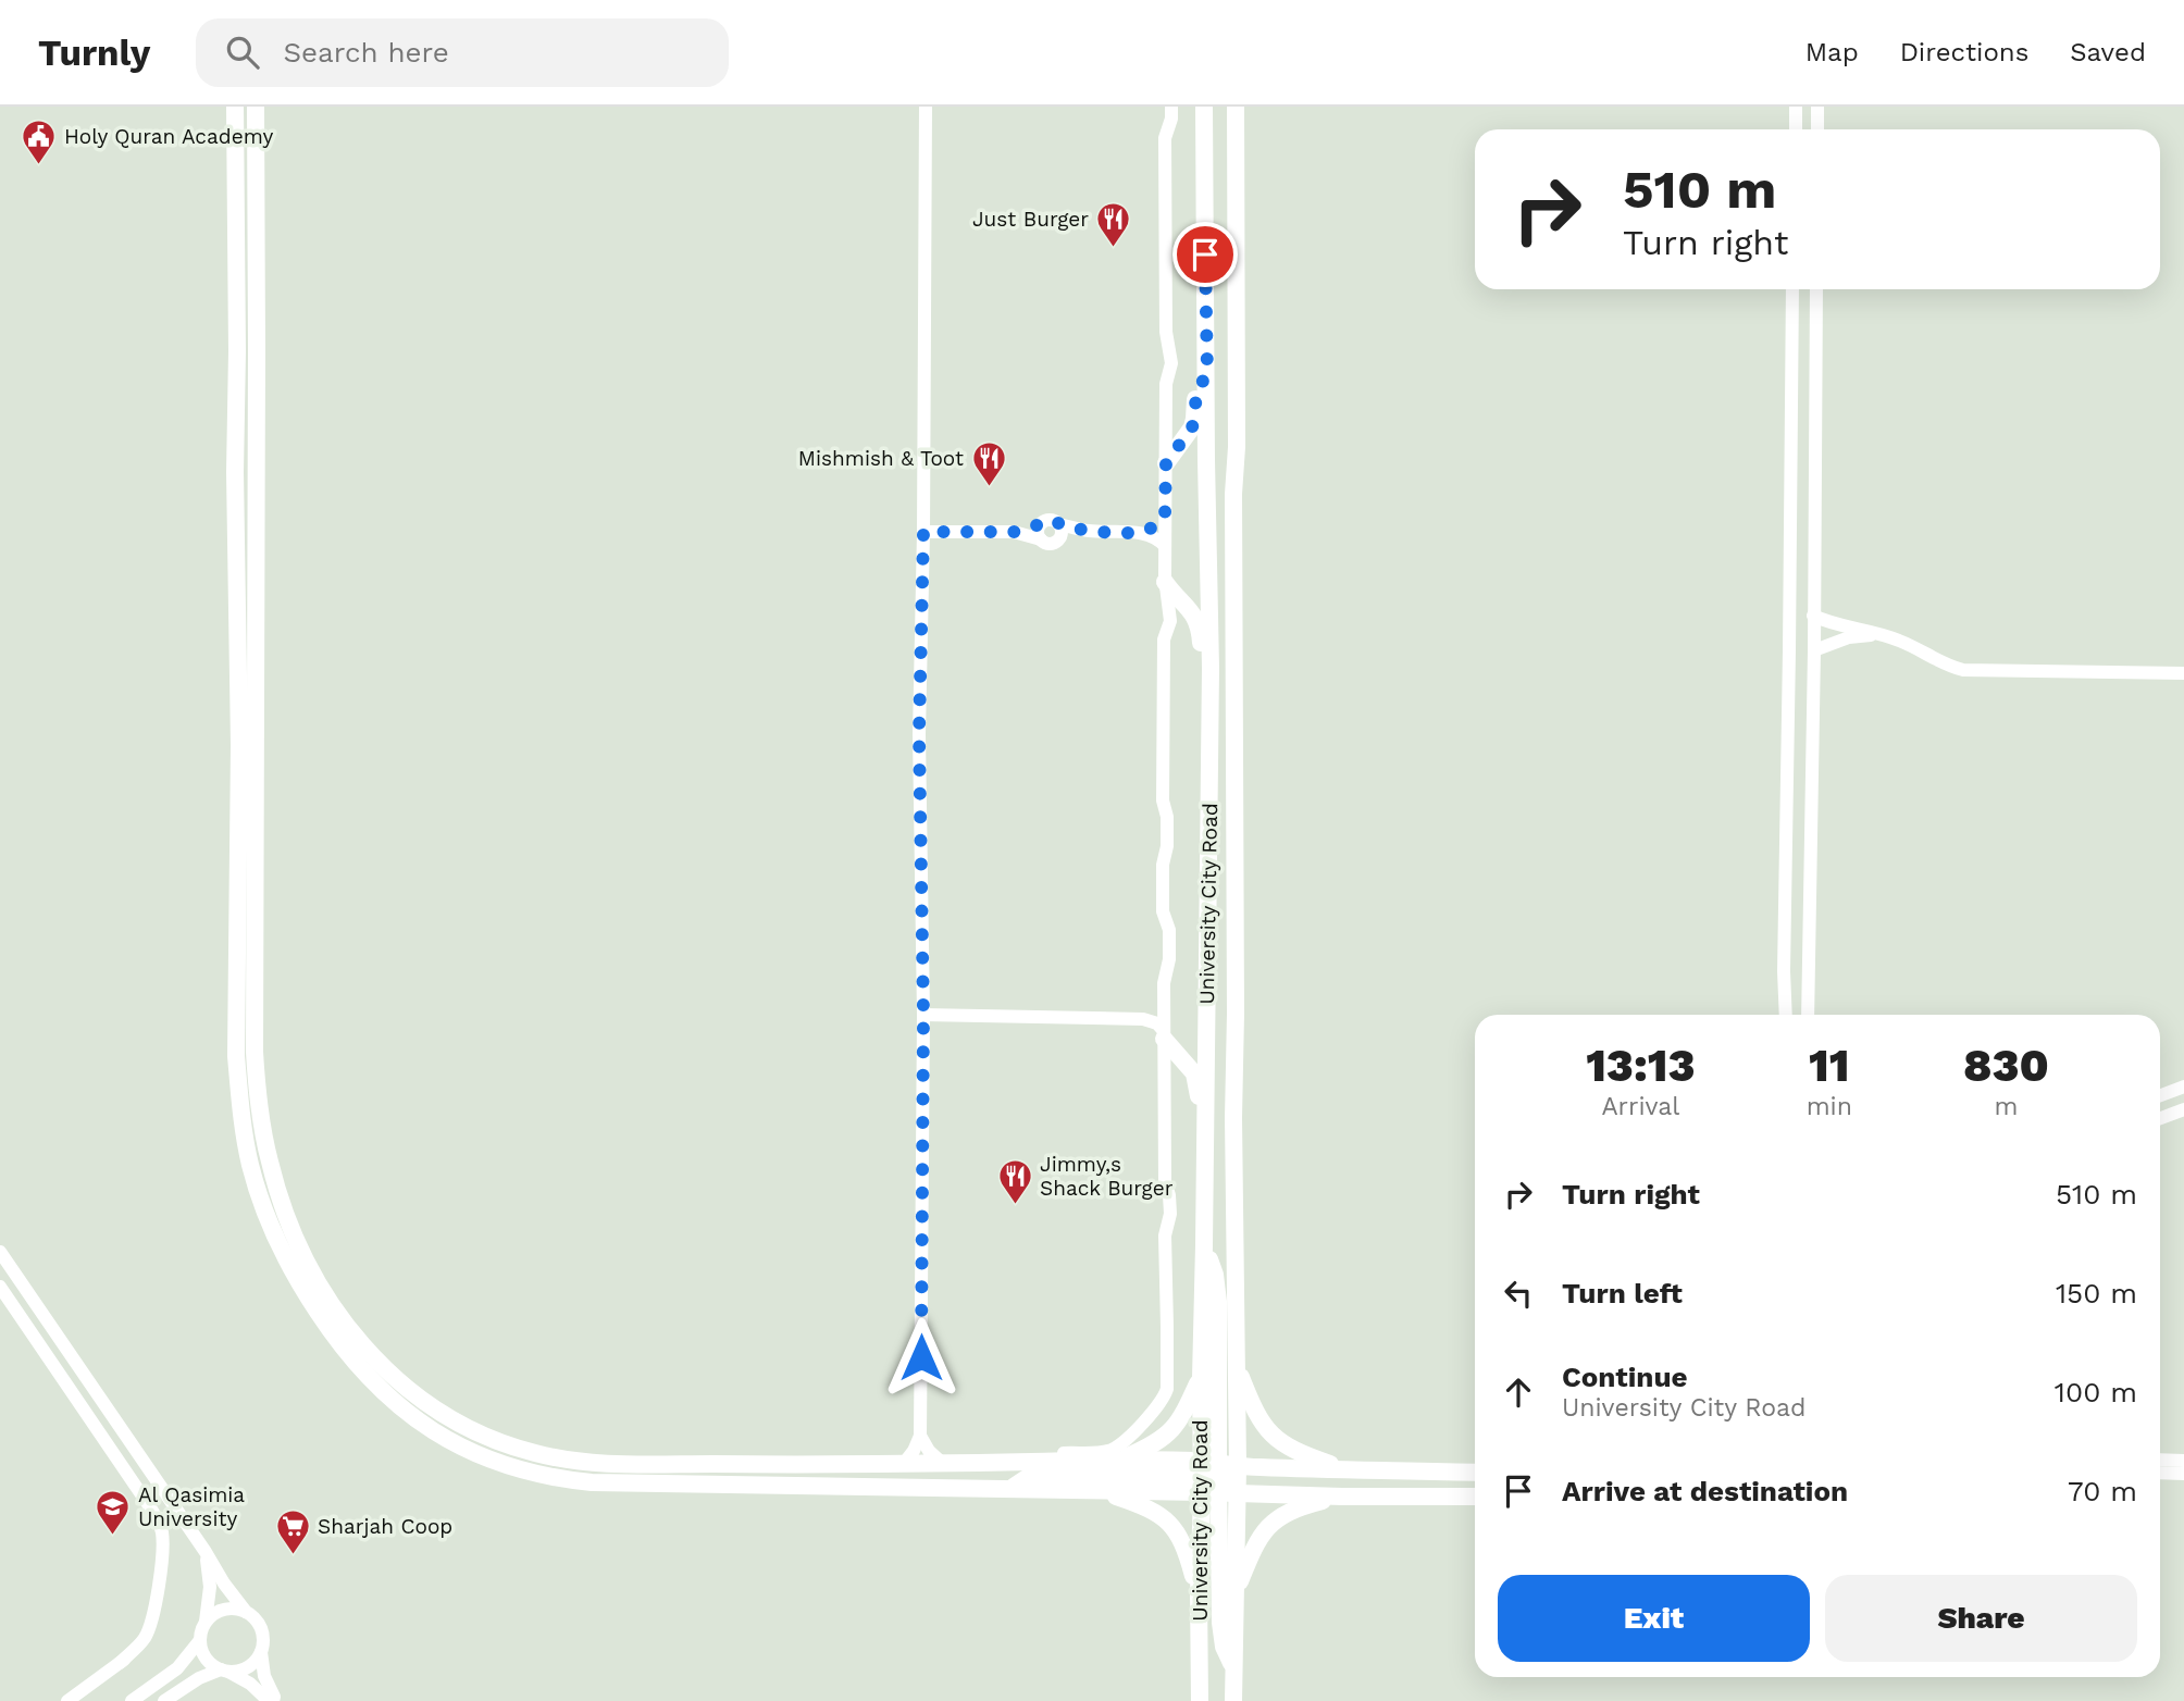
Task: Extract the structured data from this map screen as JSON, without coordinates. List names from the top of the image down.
{
  "streets": {
    "main road": ["University City Road"]
  },
  "places": {
    "public building": ["Holy Quran Academy"],
    "restaurant": ["Just Burger", "Mishmish & Toot", "Jimmy,s Shack Burger"],
    "school or university": ["Al Qasimia University"],
    "supermarket": ["Sharjah Coop"]
  },
  "page": {
    "header": "Turnly",
    "search": "Search here",
    "nav": ["Map", "Directions", "Saved"],
    "turn": ["510 m", "Turn right"],
    "eta": [
      "13:13",
      "Arrival",
      "11",
      "min",
      "830",
      "m"
    ],
    "list": [
      {
        "name": "Turn right",
        "value": "510 m"
      },
      {
        "name": "Turn left",
        "value": "150 m"
      },
      {
        "name": "Continue",
        "note": "University City Road",
        "value": "100 m"
      },
      {
        "name": "Arrive at destination",
        "value": "70 m"
      }
    ],
    "buttons": ["Exit", "Share"]
  }
}
